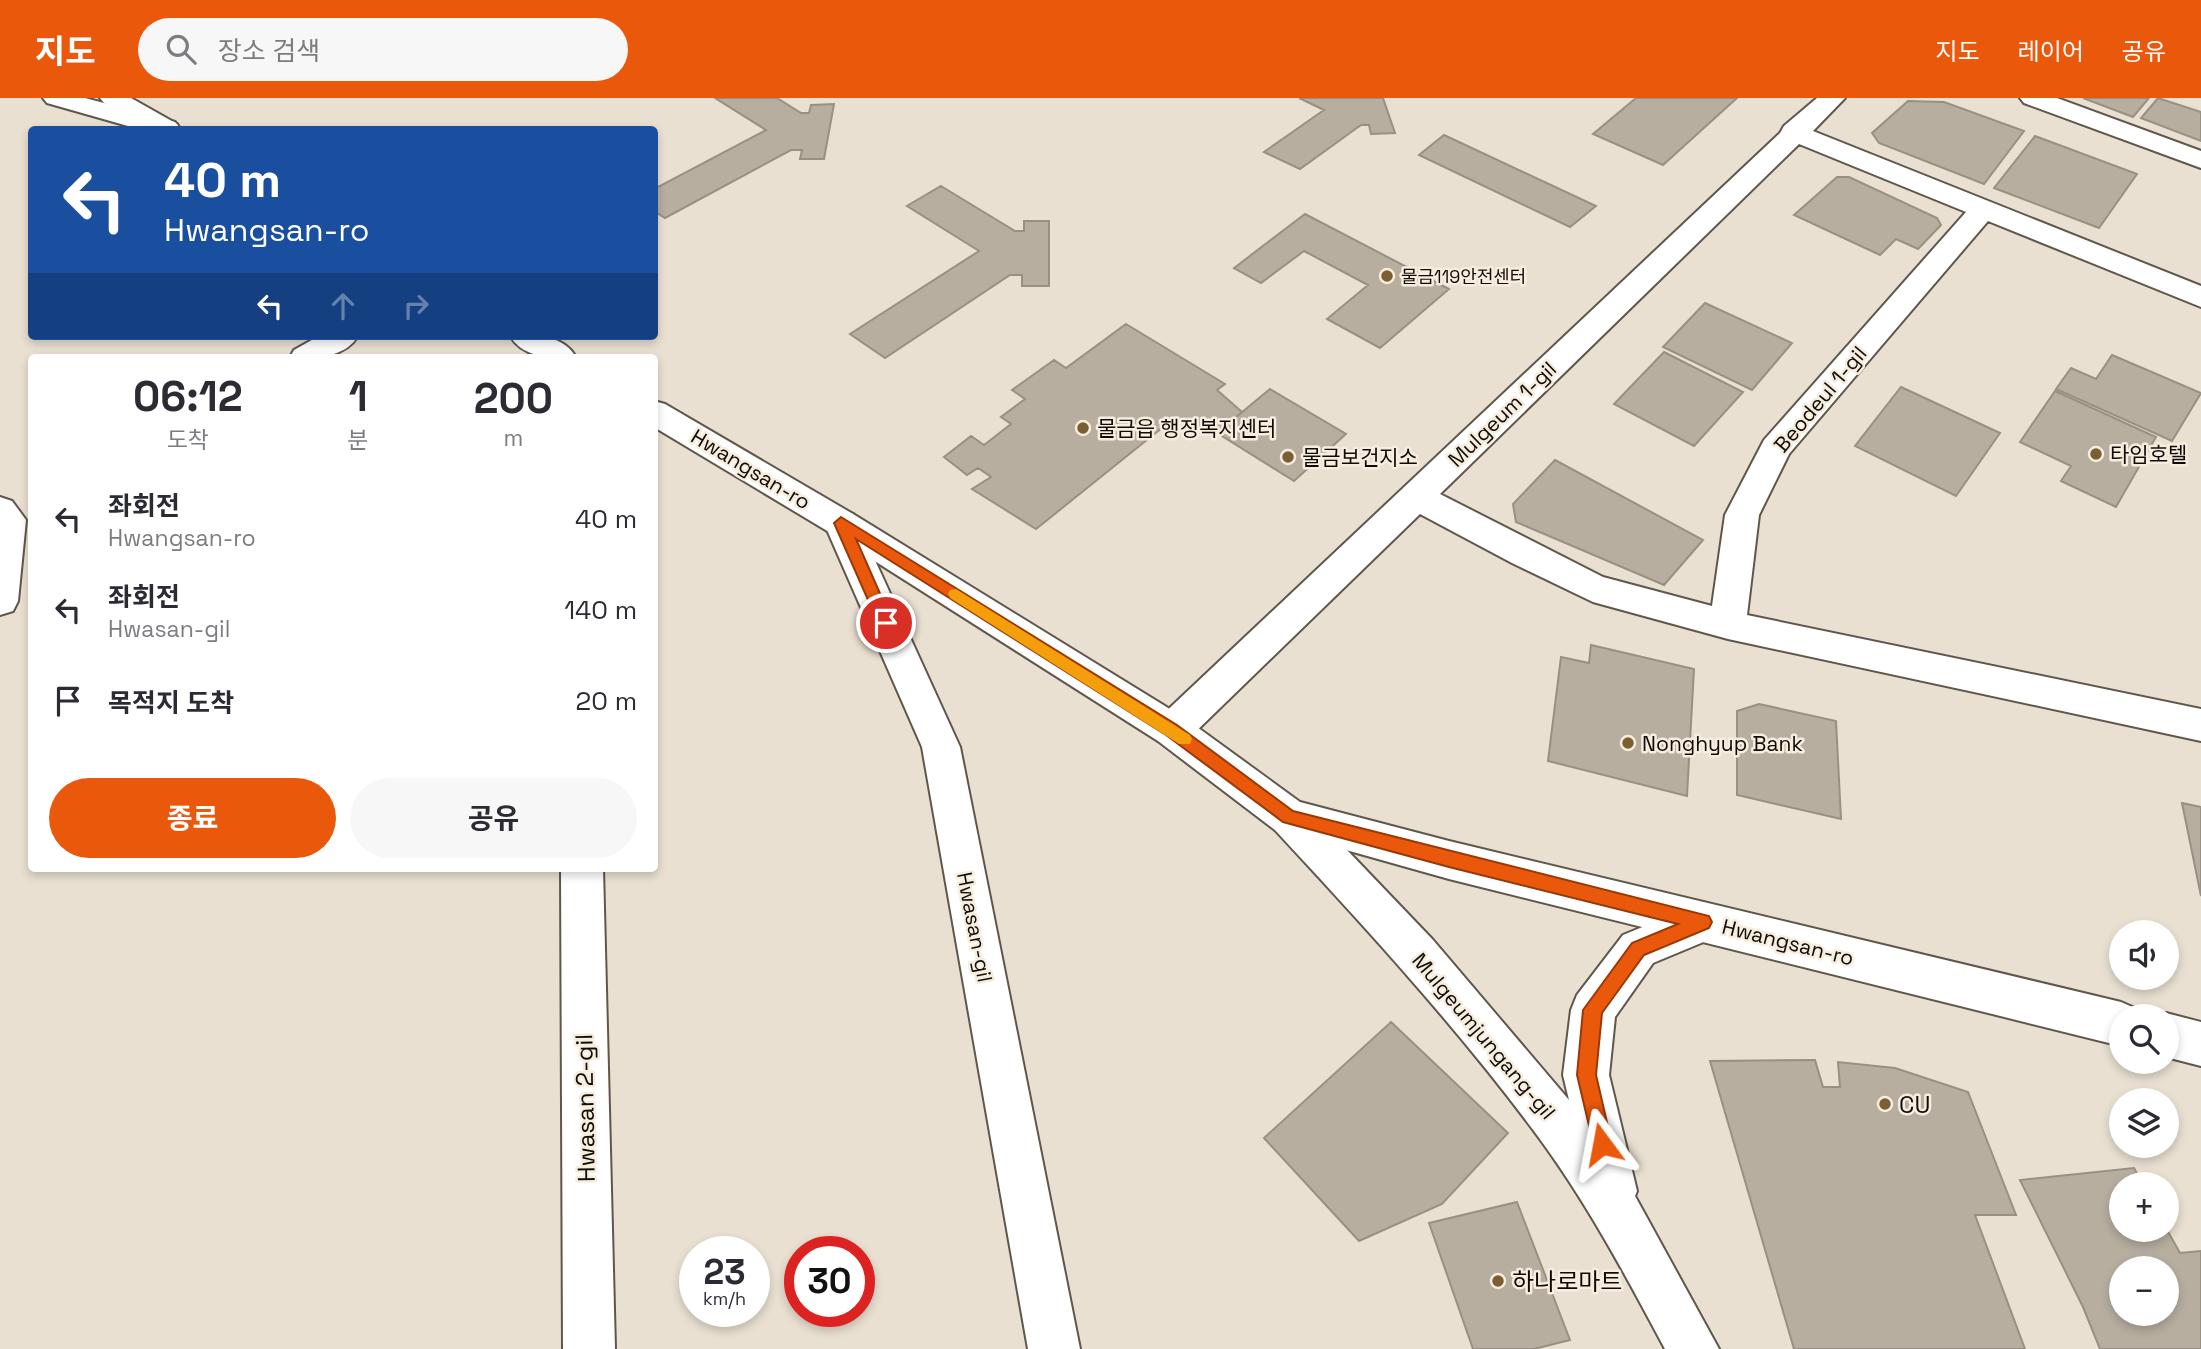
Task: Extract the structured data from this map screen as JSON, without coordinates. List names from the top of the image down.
{
  "streets": {
    "street": [
      "Beodeul 1-gil",
      "Mulgeum 1-gil",
      "Hwangsan-ro",
      "Hwasan-gil",
      "Mulgeumjungang-gil",
      "Hwasan 2-gil"
    ]
  },
  "crossings": [
    ["Mulgeum 1-gil", "Hwangsan-ro"],
    ["Hwangsan-ro", "Hwasan-gil"],
    ["Hwangsan-ro", "Mulgeumjungang-gil"]
  ],
  "places": [
    "물금119안전센터",
    "물금읍 행정복지센터",
    "타임호텔",
    "물금보건지소",
    "Nonghyup Bank",
    "CU",
    "하나로마트"
  ],
  "page": {
    "header": "지도",
    "search": "장소 검색",
    "nav": ["지도", "레이어", "공유"],
    "turn": ["40 m", "Hwangsan-ro"],
    "eta": [
      "06:12",
      "도착",
      "1",
      "분",
      "200",
      "m"
    ],
    "list": [
      {
        "name": "좌회전",
        "note": "Hwangsan-ro",
        "value": "40 m"
      },
      {
        "name": "좌회전",
        "note": "Hwasan-gil",
        "value": "140 m"
      },
      {
        "name": "목적지 도착",
        "value": "20 m"
      }
    ],
    "buttons": ["종료", "공유"],
    "map_buttons": ["+", "−"],
    "speed": "23 km/h",
    "limit": "30"
  }
}
